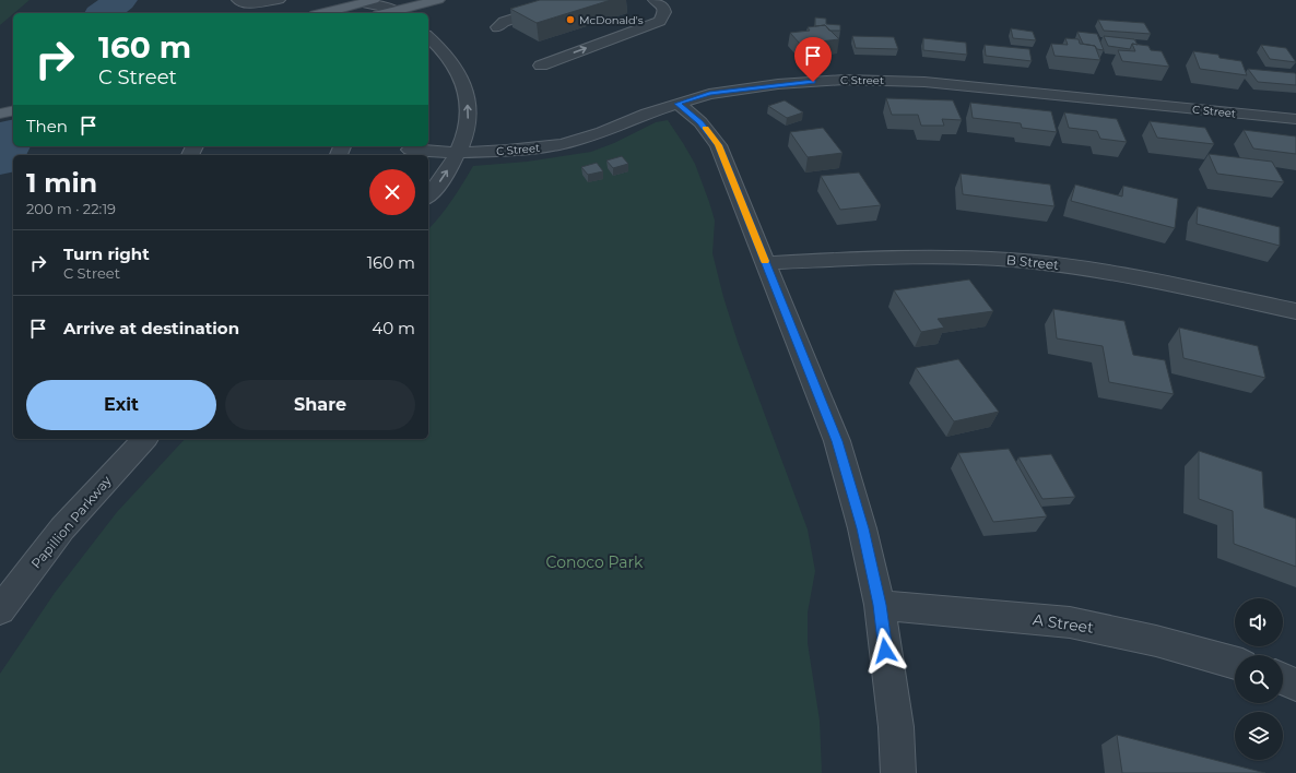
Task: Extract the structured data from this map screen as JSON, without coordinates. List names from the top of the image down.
{
  "streets": {
    "street": [
      "C Street",
      "B Street",
      "Papillion Parkway",
      "A Street"
    ]
  },
  "parks": ["Conoco Park"],
  "places": ["McDonald's"],
  "page": {
    "turn": ["160 m", "C Street"],
    "then": "Then",
    "heading": ["1 min", "200 m · 22:19"],
    "list": [
      {
        "name": "Turn right",
        "note": "C Street",
        "value": "160 m"
      },
      {
        "name": "Arrive at destination",
        "value": "40 m"
      }
    ],
    "buttons": ["Exit", "Share"]
  }
}
